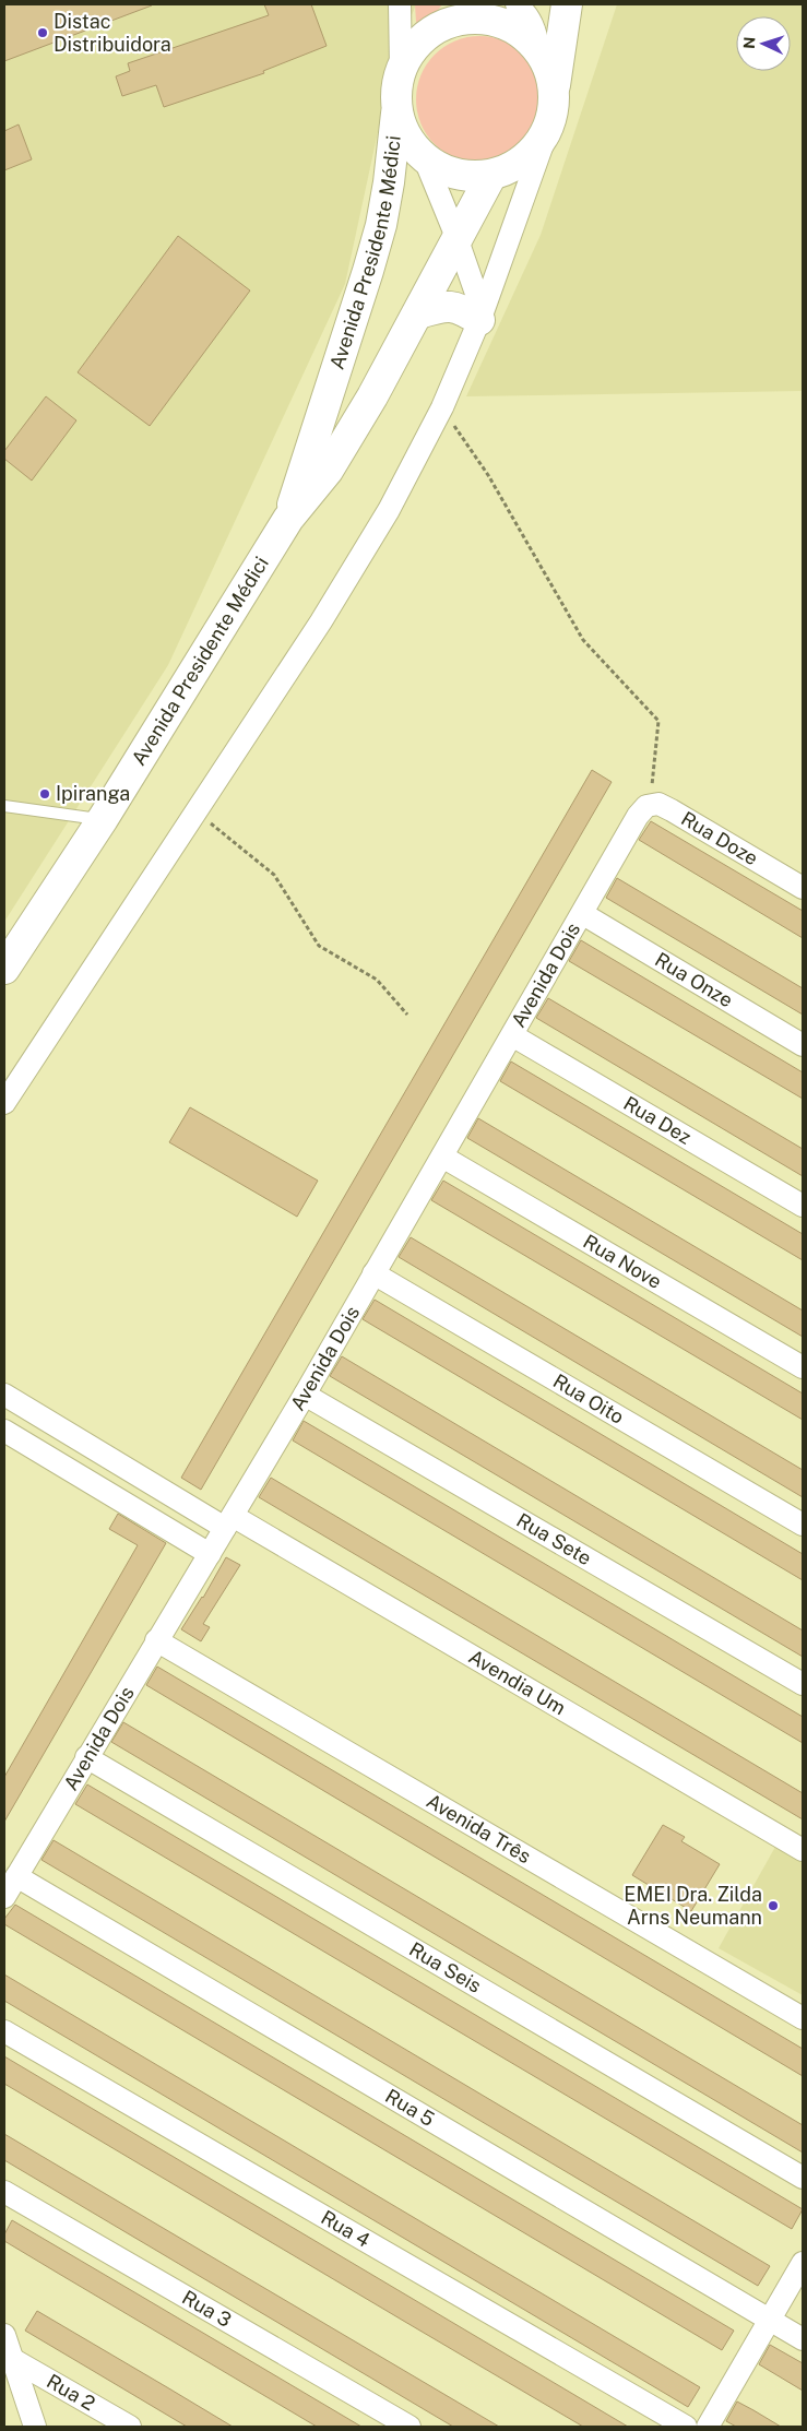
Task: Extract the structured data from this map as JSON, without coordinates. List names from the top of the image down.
{
  "streets": {
    "main road": ["Avenida Presidente Médici"],
    "street": [
      "Rua Doze",
      "Avenida Dois",
      "Rua Onze",
      "Rua Dez",
      "Rua Nove",
      "Rua Oito",
      "Rua Sete",
      "Avendia Um",
      "Avenida Três",
      "Rua Seis",
      "Rua 5",
      "Rua 4",
      "Rua 3",
      "Rua 2"
    ]
  },
  "crossings": [
    ["Rua Doze", "Avenida Dois"],
    ["Avenida Dois", "Rua Onze"],
    ["Avenida Dois", "Rua Dez"],
    ["Avenida Dois", "Rua Nove"],
    ["Avenida Dois", "Rua Oito"],
    ["Avenida Dois", "Rua Sete"],
    ["Avenida Dois", "Avendia Um"],
    ["Avenida Dois", "Avenida Três"],
    ["Avenida Dois", "Rua Seis"],
    ["Avenida Dois", "Rua 5"]
  ],
  "places": ["Distac Distribuidora", "Ipiranga", "EMEI Dra. Zilda Arns Neumann"],
  "north": "left"
}
